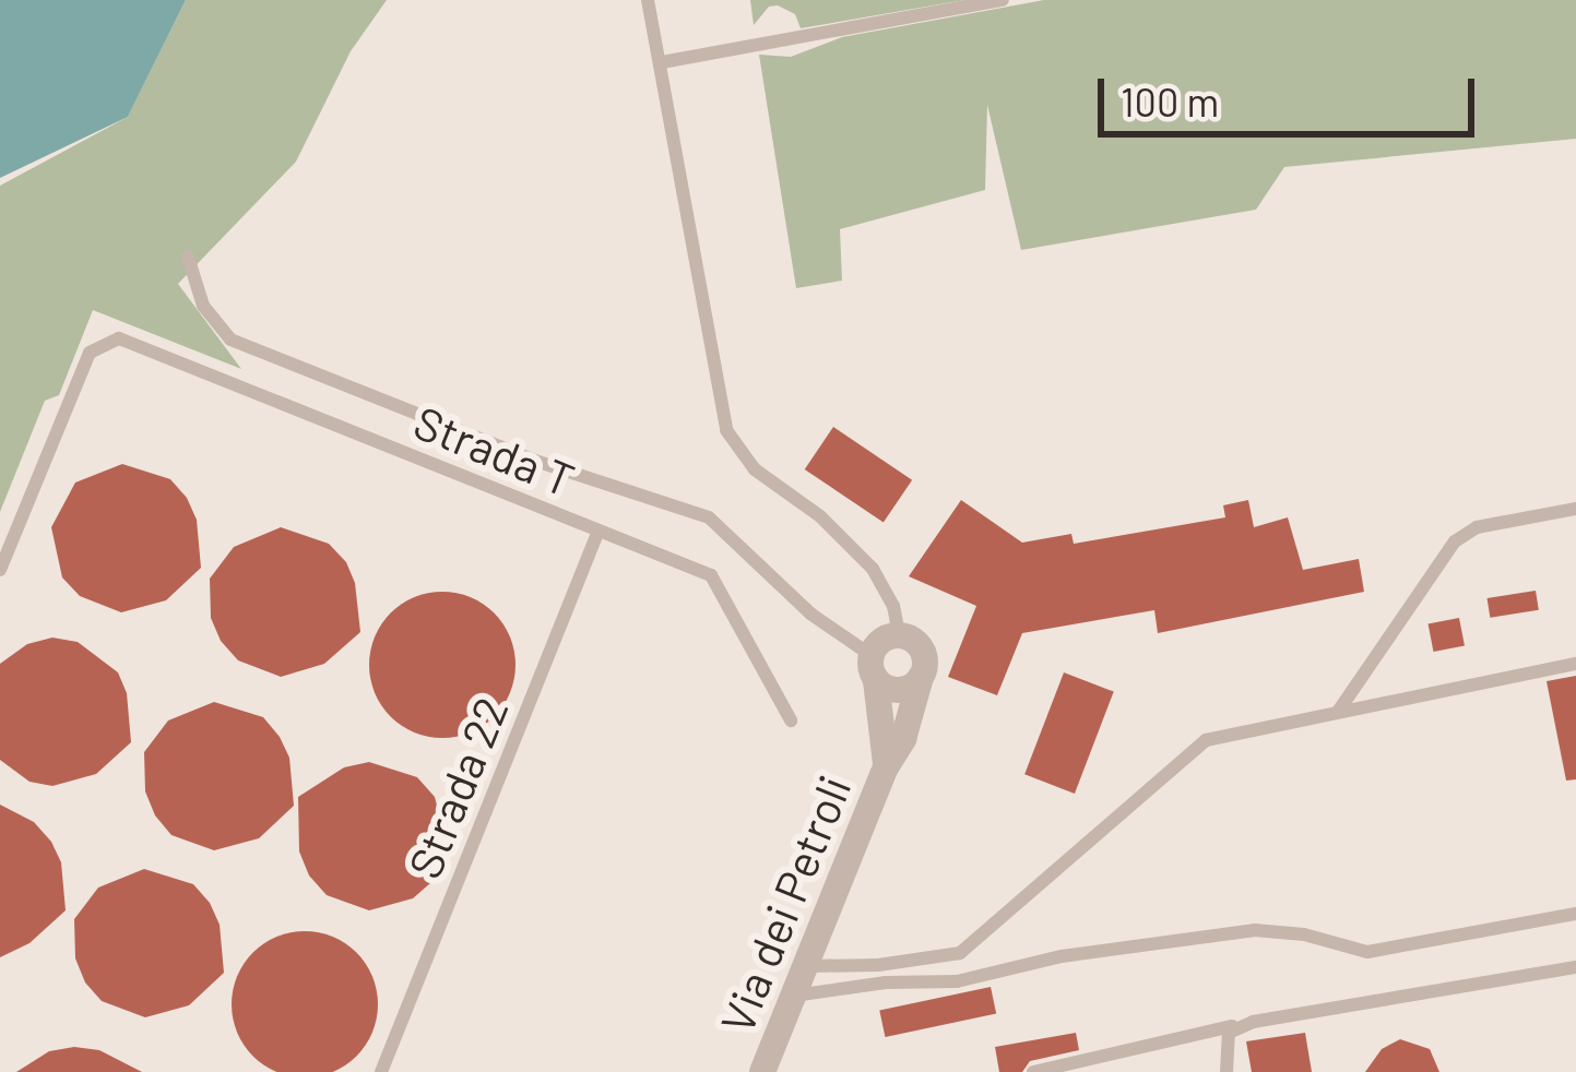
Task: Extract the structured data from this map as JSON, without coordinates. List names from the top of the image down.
{
  "streets": {
    "street": ["Via dei Petroli"],
    "lane": ["Strada T", "Strada 22"]
  },
  "crossings": [
    ["Strada T", "Strada 22"]
  ],
  "scale_bar": "100 m"
}
